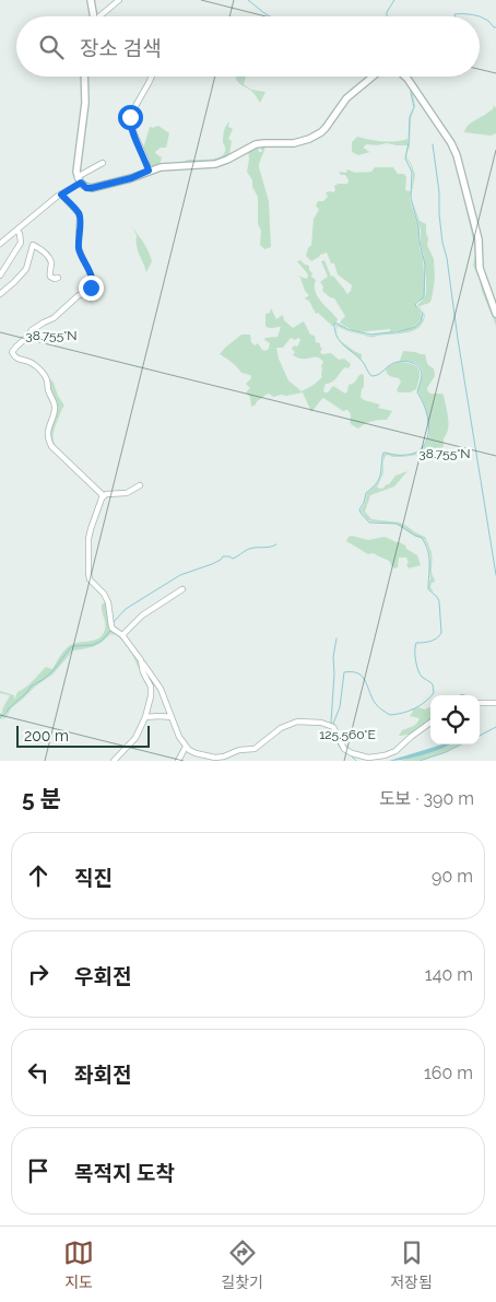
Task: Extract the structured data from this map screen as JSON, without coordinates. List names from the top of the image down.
{
  "scale_bar": "200 m",
  "page": {
    "search": "장소 검색",
    "scale": "200 m",
    "heading": ["5 분", "도보 · 390 m"],
    "list": [
      ["직진", "90 m"],
      ["우회전", "140 m"],
      ["좌회전", "160 m"],
      "목적지 도착"
    ],
    "nav": ["지도", "길찾기", "저장됨"]
  },
  "coordinates": ["38.755°N", "125.560°E"]
}
